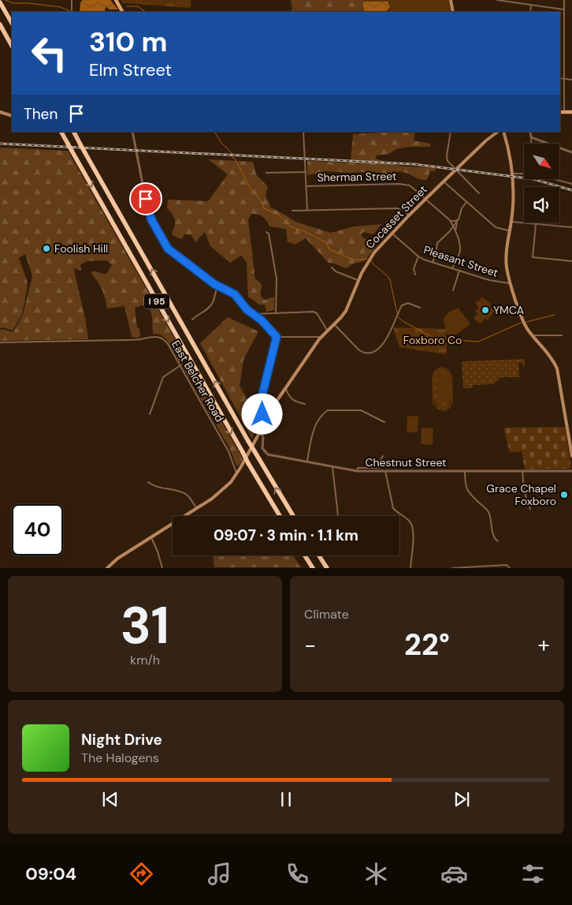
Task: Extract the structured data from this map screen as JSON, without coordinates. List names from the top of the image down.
{
  "streets": {
    "highway": ["I 95"],
    "main road": ["Cocasset Street"],
    "street": [
      "Sherman Street",
      "Pleasant Street",
      "East Belcher Road",
      "Chestnut Street"
    ]
  },
  "crossings": [
    ["Sherman Street", "Cocasset Street"],
    ["Cocasset Street", "Pleasant Street"],
    ["Cocasset Street", "East Belcher Road"],
    ["Cocasset Street", "Chestnut Street"]
  ],
  "parks": ["Foxboro Co"],
  "places": ["Foolish Hill", "YMCA", "Grace Chapel Foxboro"],
  "north": "bottom right",
  "page": {
    "turn": ["310 m", "Elm Street"],
    "then": "Then",
    "limit": "40",
    "trip": "09:07 · 3 min · 1.1 km",
    "tile": [
      ["31", "km/h"],
      "Climate"
    ],
    "heat": ["−", "22°", "+"],
    "song": ["Night Drive", "The Halogens"],
    "tabs": "09:04"
  }
}
